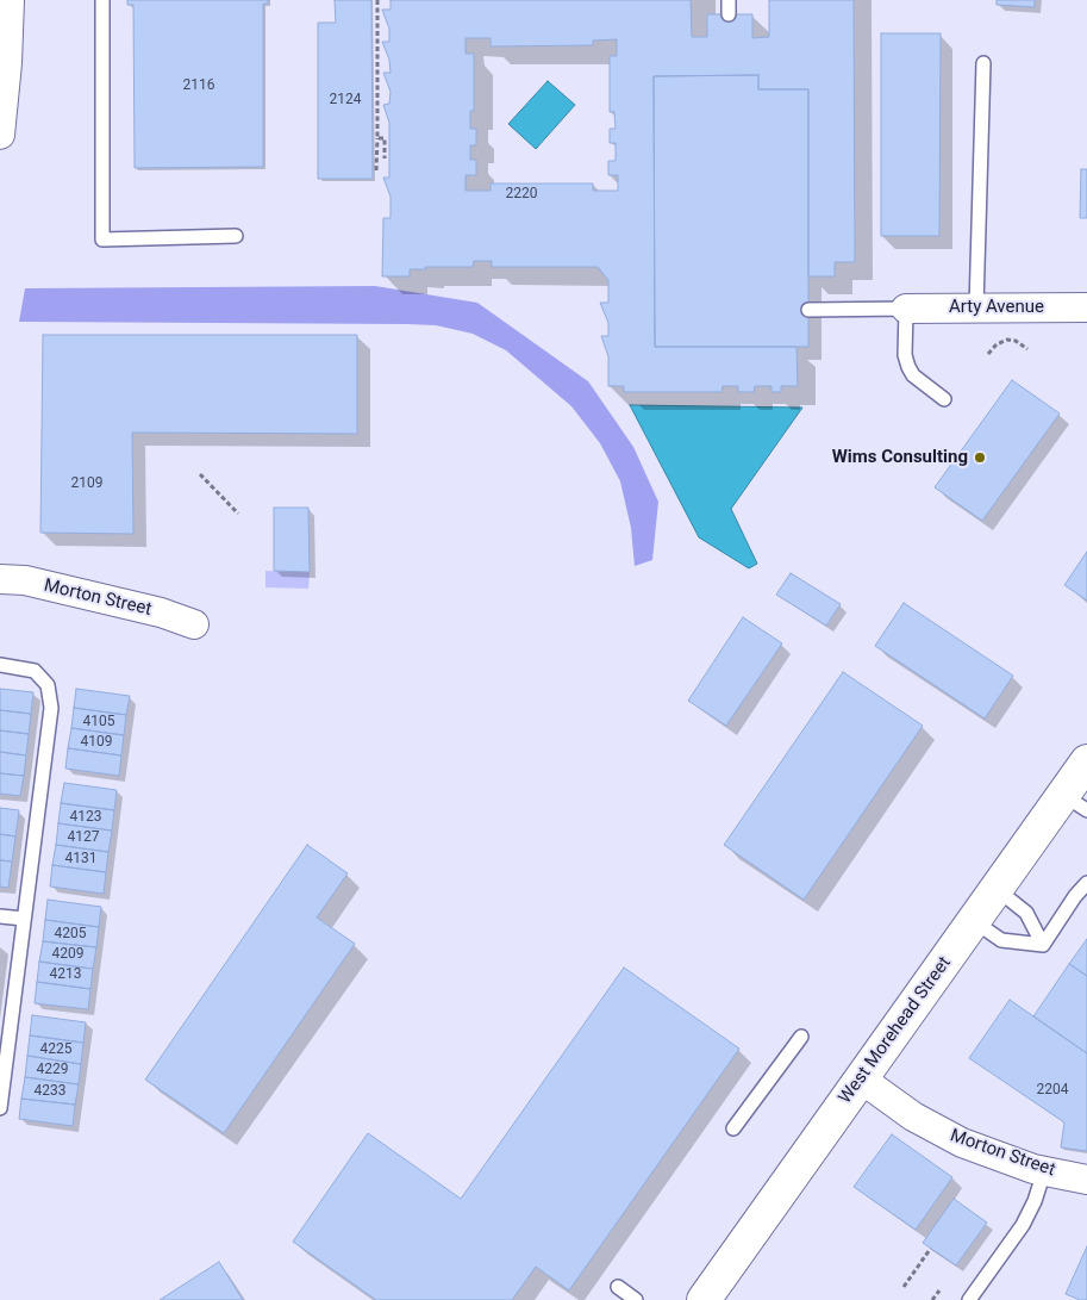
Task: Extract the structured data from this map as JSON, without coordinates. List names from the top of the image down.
{
  "streets": {
    "main road": ["West Morehead Street"],
    "street": ["Arty Avenue", "Morton Street"]
  },
  "crossings": [
    ["Morton Street", "West Morehead Street"]
  ],
  "places": ["Wims Consulting"],
  "house_numbers": [
    "2116",
    "2124",
    "2220",
    "2109",
    "4105",
    "4109",
    "4123",
    "4127",
    "4131",
    "4205",
    "4209",
    "4213",
    "4225",
    "4229",
    "2204",
    "4233"
  ]
}
